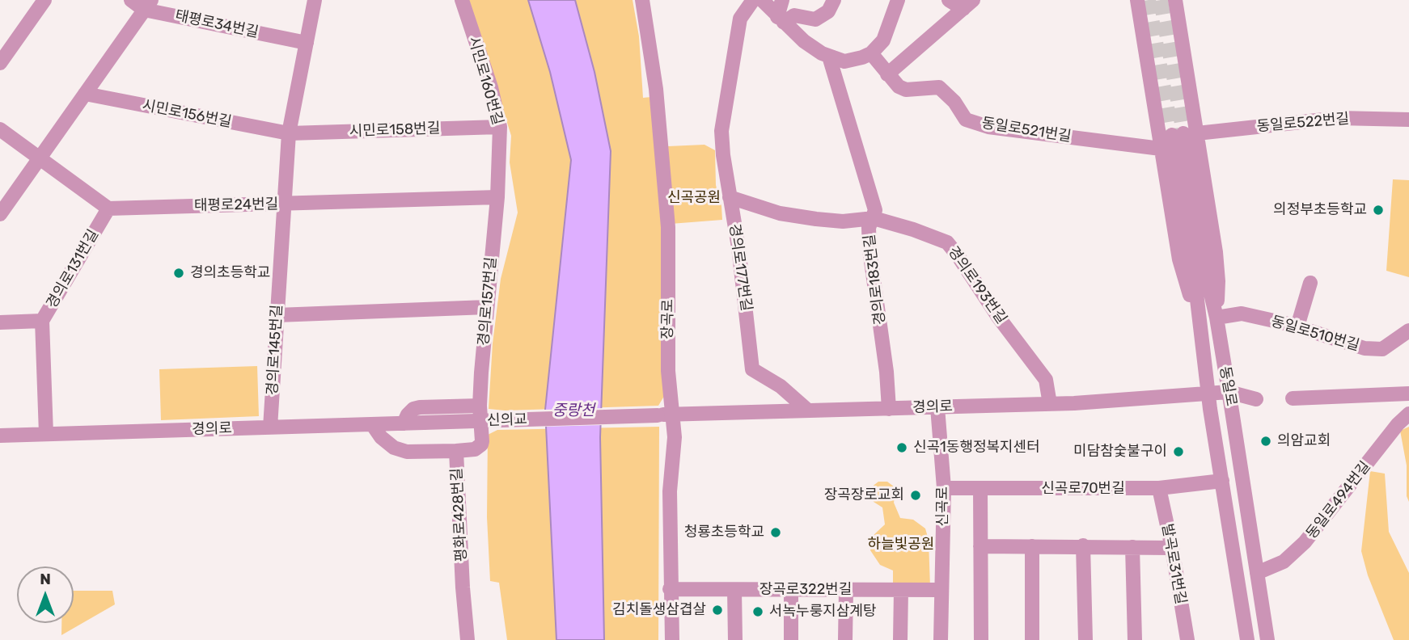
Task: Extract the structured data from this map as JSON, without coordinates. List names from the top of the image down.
{
  "streets": {
    "street": [
      "태평로34번길",
      "시민로160번길",
      "시민로156번길",
      "동일로522번길",
      "시민로158번길",
      "동일로521번길",
      "태평로24번길",
      "경의로177번길",
      "경의로131번길",
      "경의로183번길",
      "경의로193번길",
      "경의로157번길",
      "장곡로",
      "동일로510번길",
      "경의로145번길",
      "동일로",
      "경의로",
      "신의교",
      "신곡로70번길",
      "동일로494번길",
      "신곡로",
      "평화로428번길",
      "발곡로31번길",
      "장곡로322번길"
    ]
  },
  "crossings": [
    ["시민로160번길", "시민로158번길"],
    ["시민로160번길", "태평로24번길"],
    ["시민로160번길", "경의로157번길"],
    ["시민로156번길", "시민로158번길"],
    ["동일로522번길", "동일로"],
    ["태평로24번길", "경의로131번길"],
    ["태평로24번길", "경의로157번길"],
    ["태평로24번길", "경의로145번길"],
    ["경의로177번길", "경의로193번길"],
    ["경의로177번길", "경의로"],
    ["경의로131번길", "경의로"],
    ["경의로183번길", "경의로193번길"],
    ["경의로183번길", "경의로"],
    ["경의로193번길", "경의로"],
    ["경의로157번길", "평화로428번길"],
    ["장곡로", "경의로"],
    ["장곡로", "장곡로322번길"],
    ["동일로510번길", "동일로"],
    ["경의로145번길", "경의로"],
    ["동일로", "경의로"],
    ["동일로", "신곡로70번길"],
    ["동일로", "동일로494번길"],
    ["경의로", "신의교"],
    ["경의로", "신곡로"],
    ["경의로", "평화로428번길"],
    ["신곡로70번길", "신곡로"],
    ["신곡로70번길", "발곡로31번길"],
    ["신곡로", "장곡로322번길"]
  ],
  "water": ["중랑천"],
  "parks": ["신곡공원", "하늘빛공원"],
  "places": [
    "의정부초등학교",
    "경의초등학교",
    "의암교회",
    "신곡1동행정복지센터",
    "미담참숯불구이",
    "장곡장로교회",
    "청룡초등학교",
    "김치돌생삼겹살",
    "서녹누룽지삼계탕"
  ],
  "north": "top"
}
